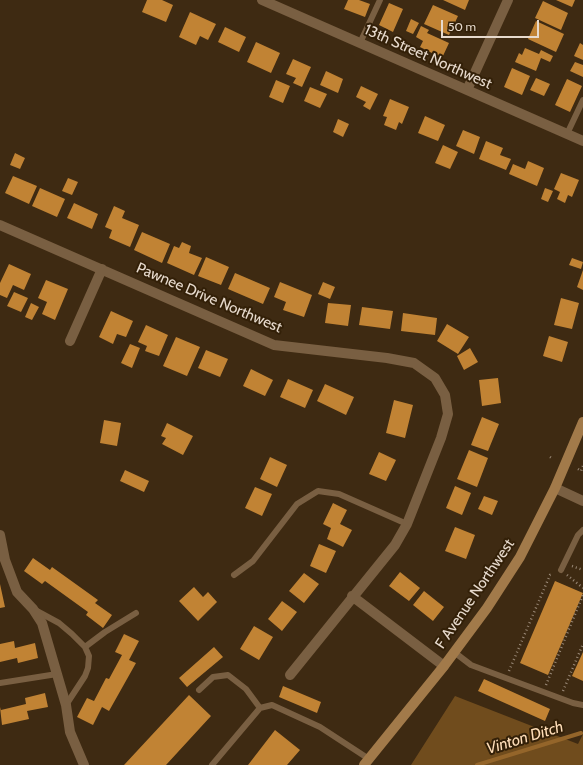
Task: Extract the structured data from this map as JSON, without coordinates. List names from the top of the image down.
{
  "streets": {
    "main road": ["F Avenue Northwest"],
    "street": ["13th Street Northwest", "Pawnee Drive Northwest"]
  },
  "water": ["Vinton Ditch"],
  "scale_bar": "50 m"
}
